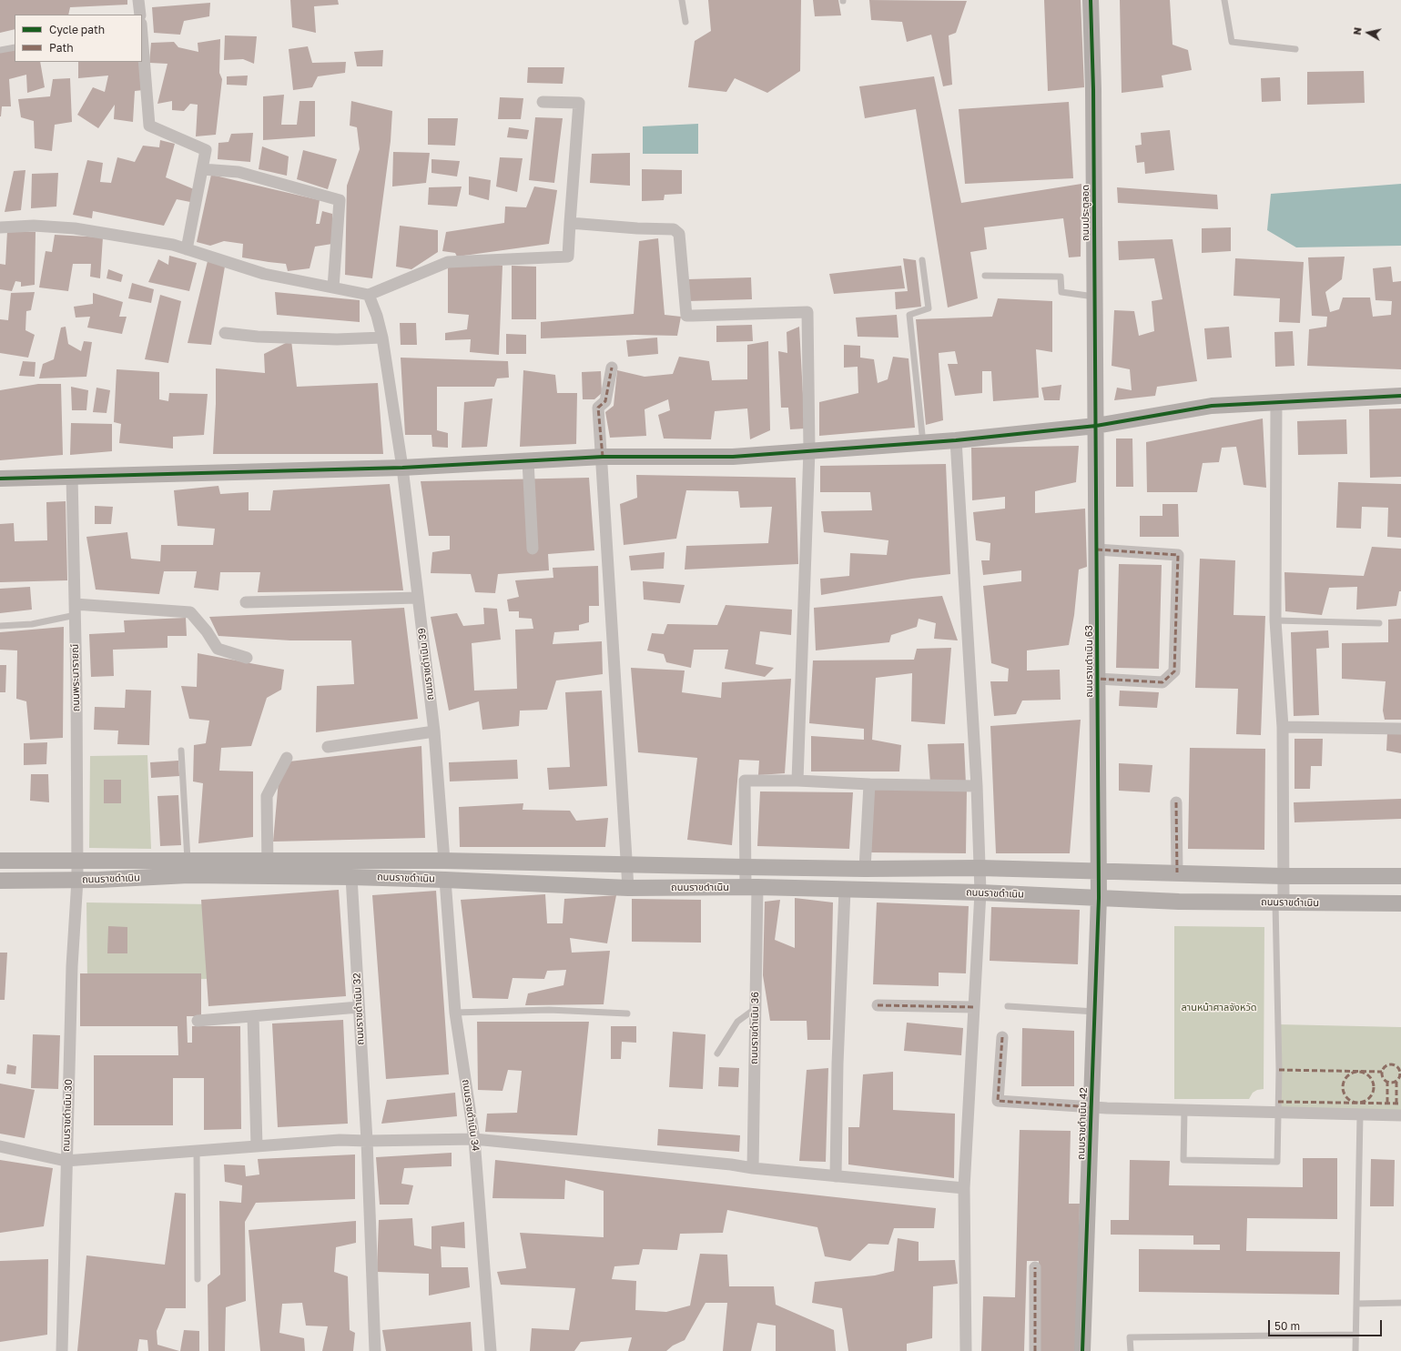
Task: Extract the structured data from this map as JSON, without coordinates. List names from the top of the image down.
{
  "streets": {
    "street": [
      "ถนนประตูลอด",
      "ถนนราขดำเนิน 63",
      "ถนนราชดำเนิน 39",
      "ถนนพระนารายณ์",
      "ถนนราขดำเนิน",
      "ถนนราขดำเนิน 32",
      "ถนนราขดำเนิน 36",
      "ถนนราขดำเนิน 30",
      "ถนนราชดำเนิน 34",
      "ถนนราขดำเนิน 42"
    ]
  },
  "crossings": [
    ["ถนนประตูลอด", "ถนนราขดำเนิน 63"],
    ["ถนนราขดำเนิน 63", "ถนนราขดำเนิน"],
    ["ถนนราขดำเนิน 63", "ถนนราขดำเนิน 42"],
    ["ถนนราชดำเนิน 39", "ถนนราขดำเนิน"],
    ["ถนนพระนารายณ์", "ถนนราขดำเนิน"],
    ["ถนนพระนารายณ์", "ถนนราขดำเนิน 30"],
    ["ถนนราขดำเนิน", "ถนนราขดำเนิน 32"],
    ["ถนนราขดำเนิน", "ถนนราขดำเนิน 36"],
    ["ถนนราขดำเนิน", "ถนนราขดำเนิน 30"],
    ["ถนนราขดำเนิน", "ถนนราชดำเนิน 34"],
    ["ถนนราขดำเนิน", "ถนนราขดำเนิน 42"]
  ],
  "parks": ["ลานหน้าศาลจังหวัด"],
  "legend": ["Cycle path", "Path"],
  "scale_bar": "50 m",
  "north": "left"
}
